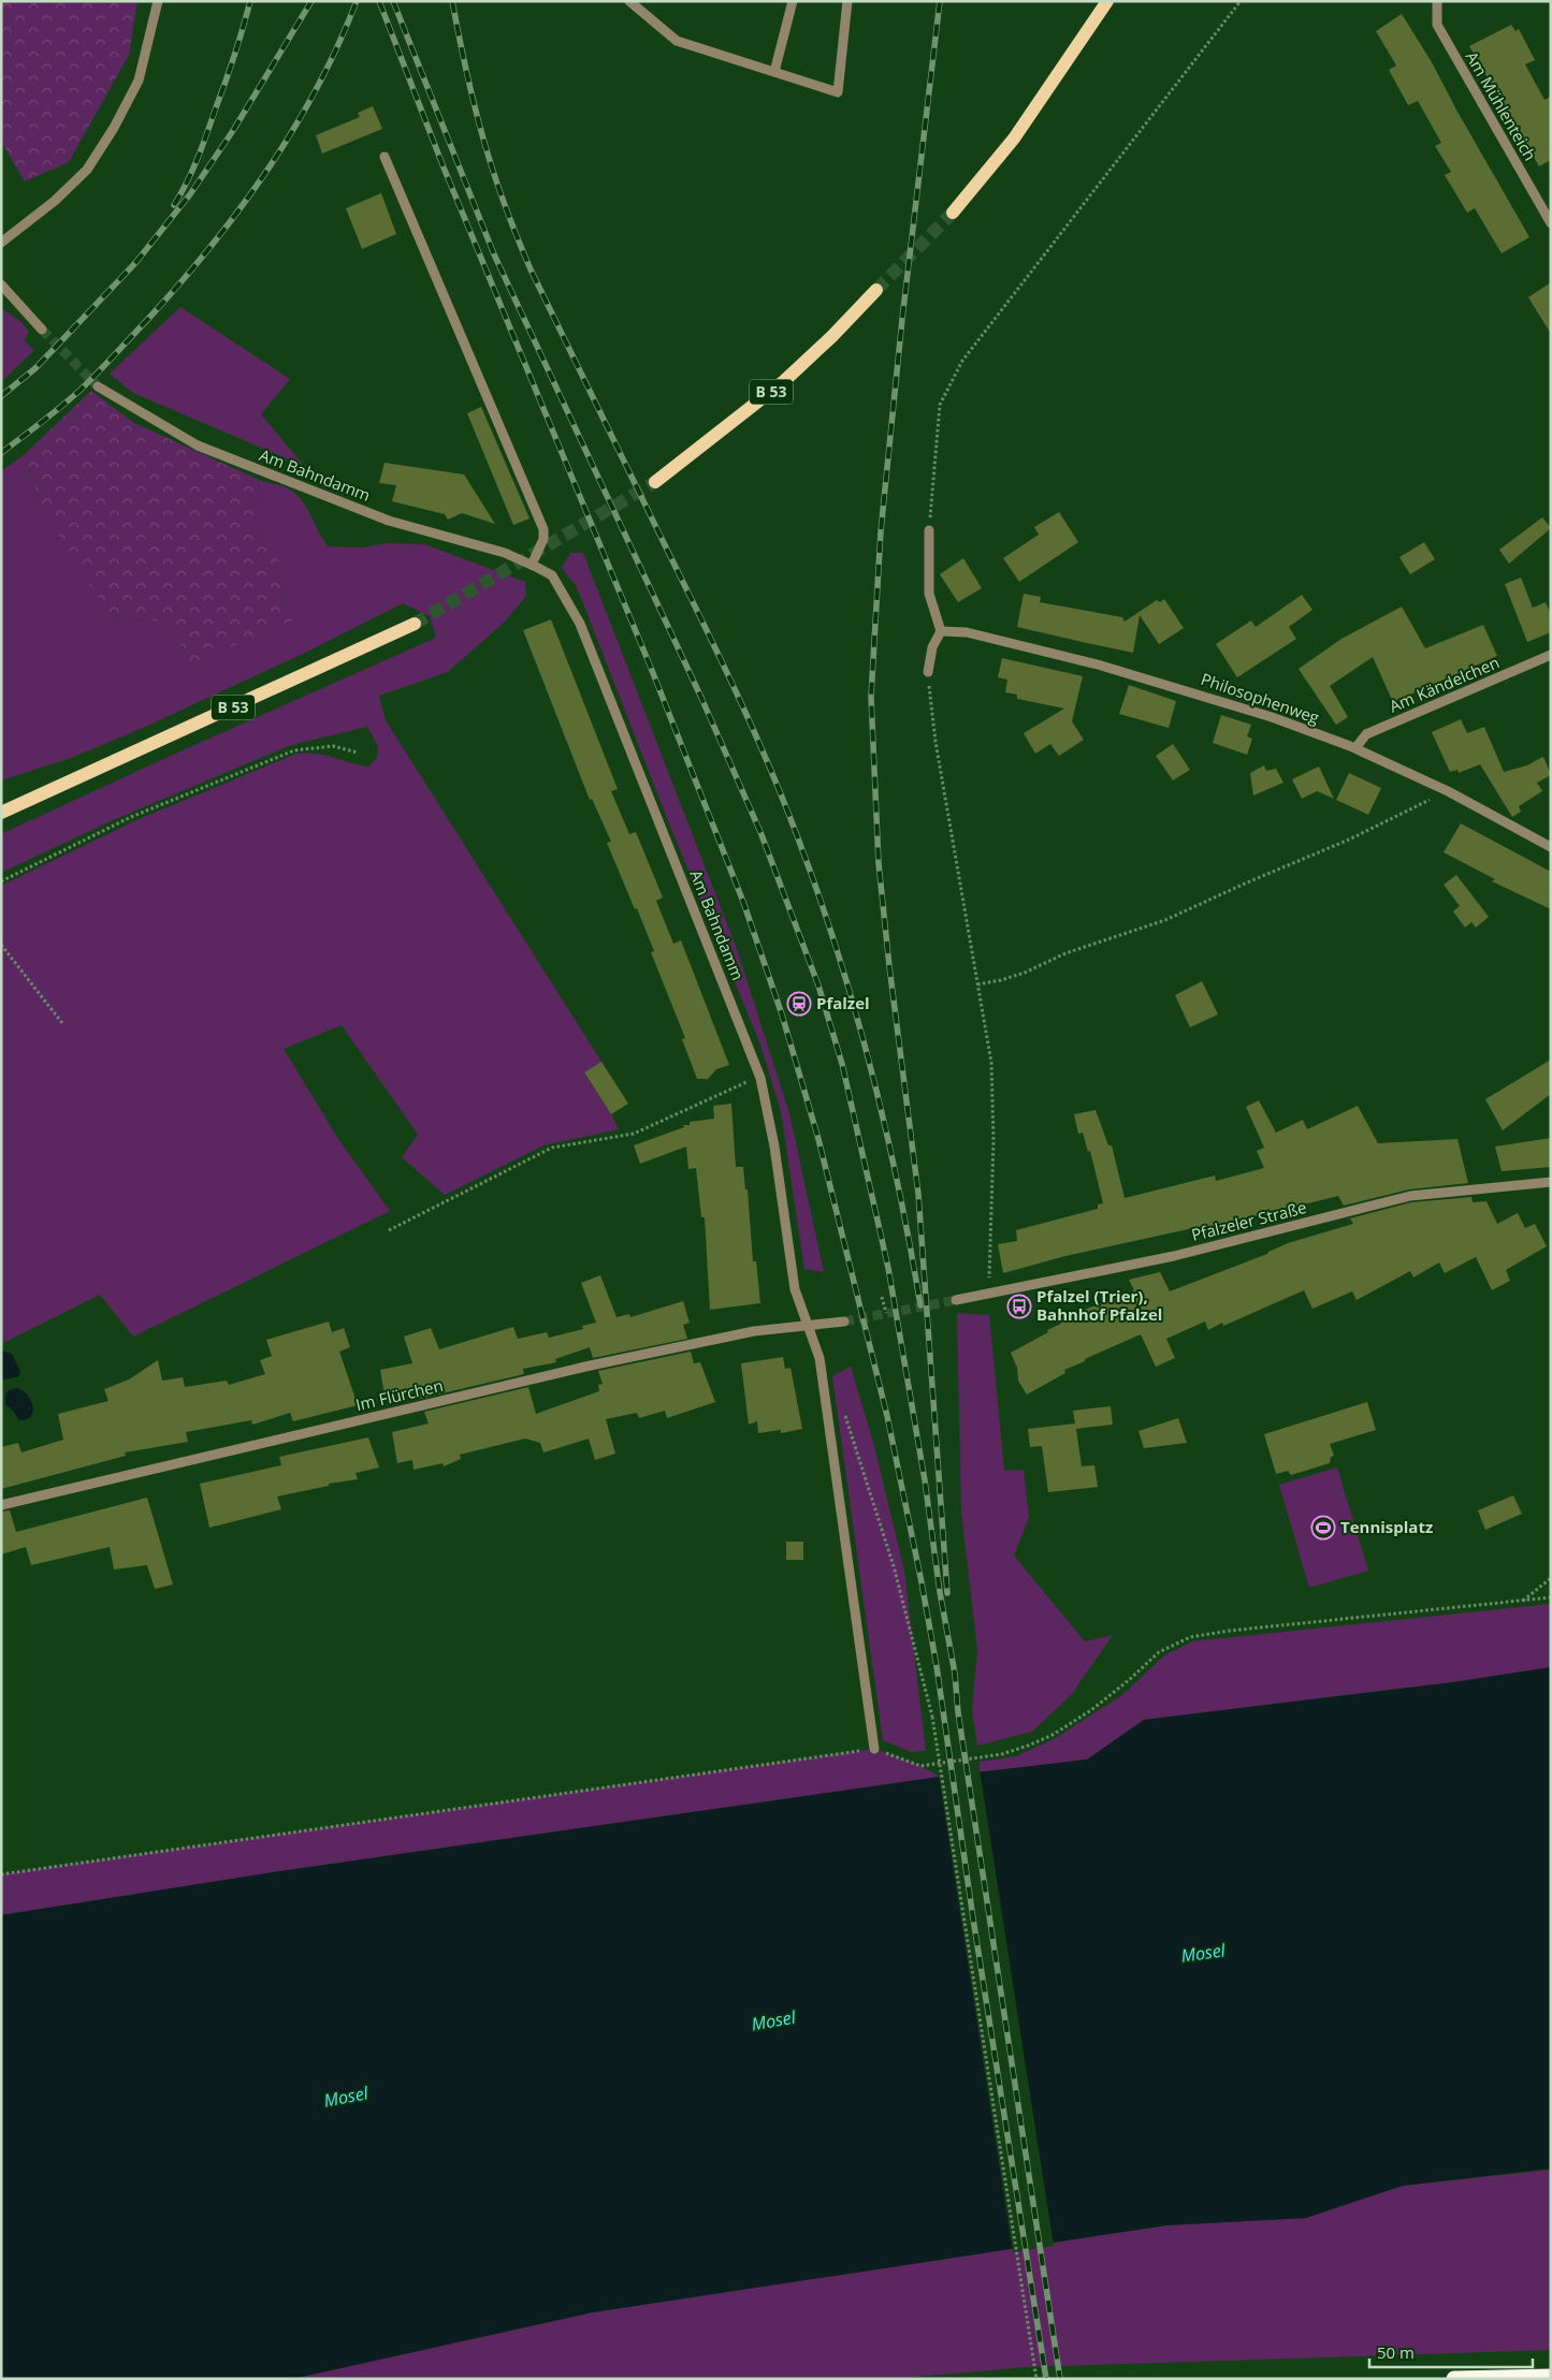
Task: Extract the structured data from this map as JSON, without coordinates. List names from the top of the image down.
{
  "streets": {
    "main road": ["B 53"],
    "street": [
      "Am Mühlenteich",
      "Am Bahndamm",
      "Am Kändelchen",
      "Philosophenweg",
      "Pfalzeler Straße",
      "Im Flürchen"
    ]
  },
  "crossings": [
    ["Am Bahndamm", "Im Flürchen"],
    ["Am Kändelchen", "Philosophenweg"]
  ],
  "water": ["Mosel"],
  "places": {
    "station": ["Pfalzel"],
    "bus stop": ["Pfalzel (Trier), Bahnhof Pfalzel"],
    "sports": ["Tennisplatz"]
  },
  "scale_bar": "50 m"
}
